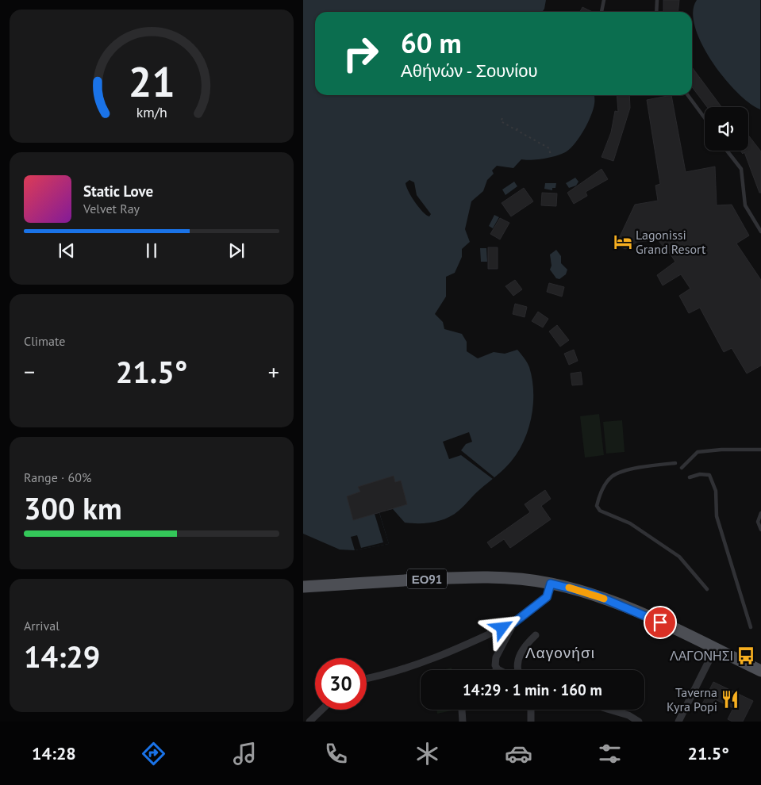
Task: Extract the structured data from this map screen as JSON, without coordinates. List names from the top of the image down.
{
  "streets": {
    "main road": ["ΕΟ91"]
  },
  "districts": ["Λαγονήσι"],
  "places": {
    "hotel": ["Lagonissi Grand Resort"],
    "bus stop": ["ΛΑΓΟΝΗΣΙ"],
    "restaurant": ["Taverna Kyra Popi"]
  },
  "page": {
    "turn": ["60 m", "Αθήνών - Σουνίου"],
    "song": ["Static Love", "Velvet Ray"],
    "tile": [
      "Climate",
      ["Range · 60%", "300 km"],
      ["Arrival", "14:29"]
    ],
    "heat": ["−", "21.5°", "+"],
    "limit": "30",
    "trip": "14:29 · 1 min · 160 m",
    "tabs": ["14:28", "21.5°"],
    "gauge": ["21", "km/h"]
  }
}
